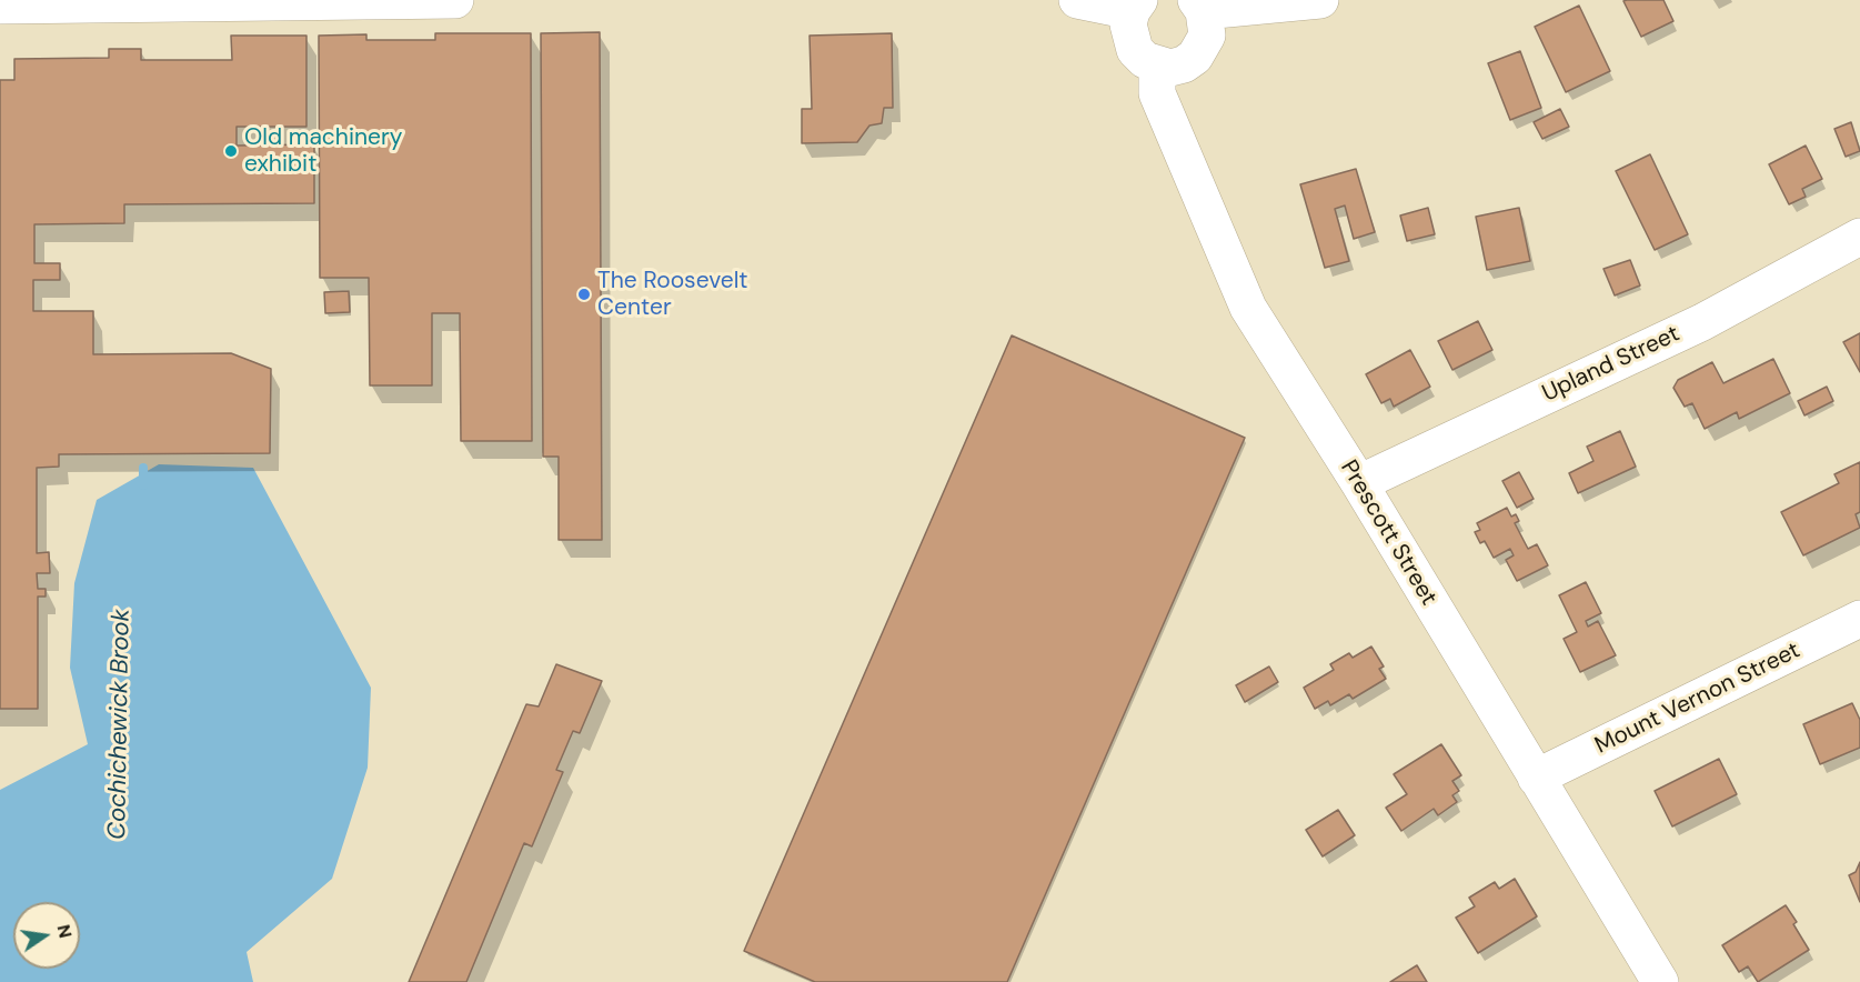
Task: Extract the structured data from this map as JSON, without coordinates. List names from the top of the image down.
{
  "streets": {
    "street": ["Upland Street", "Prescott Street", "Mount Vernon Street"]
  },
  "crossings": [
    ["Upland Street", "Prescott Street"],
    ["Prescott Street", "Mount Vernon Street"]
  ],
  "water": ["Cochichewick Brook"],
  "places": ["Old machinery exhibit", "The Roosevelt Center"],
  "north": "right"
}
